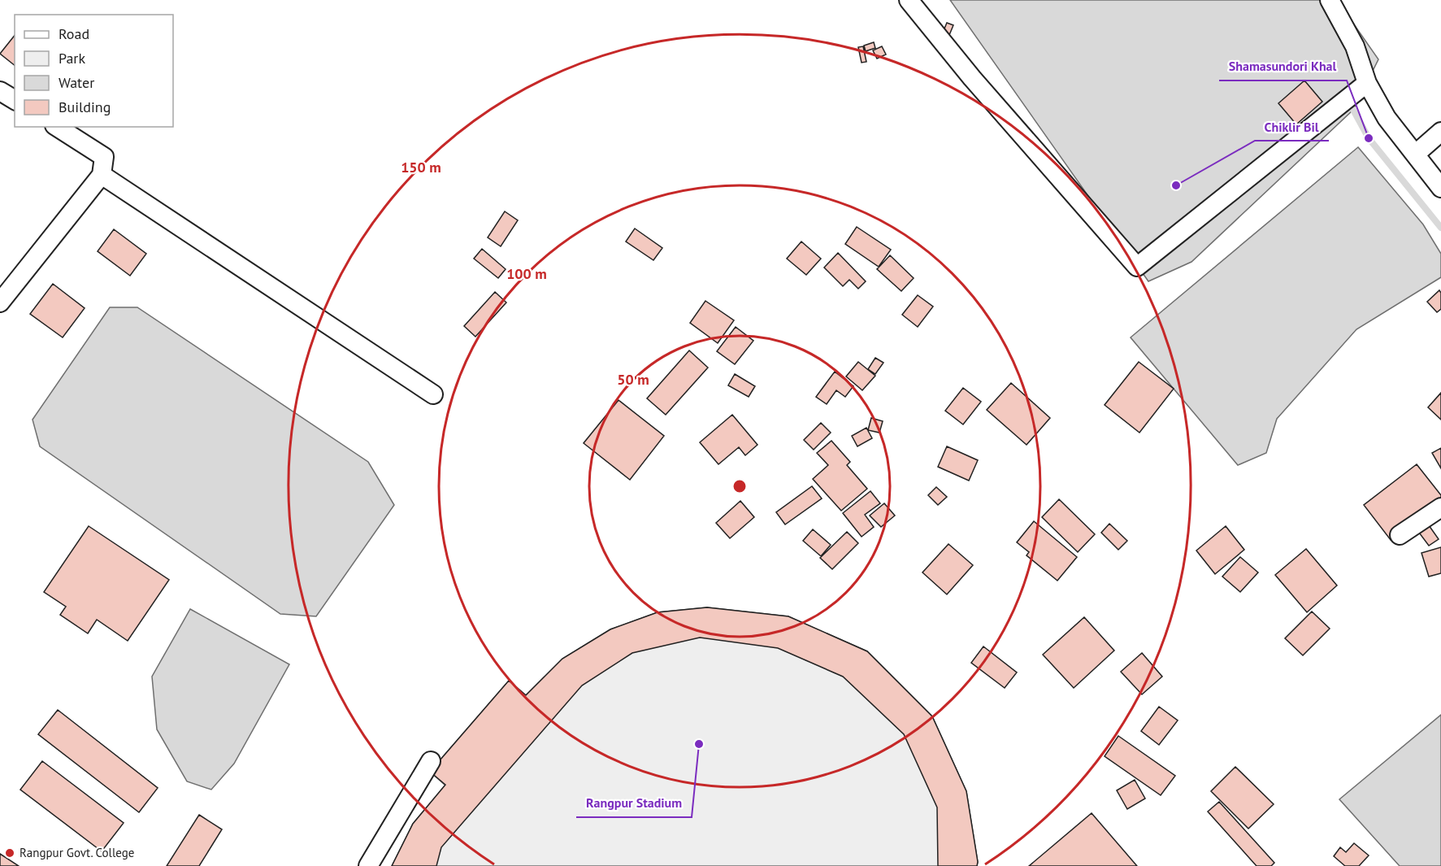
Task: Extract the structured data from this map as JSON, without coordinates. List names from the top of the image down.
{
  "places": [
    "Shamasundori Khal",
    "Chiklir Bil",
    "Rangpur Stadium",
    "Rangpur Govt. College"
  ],
  "legend": [
    "Road",
    "Park",
    "Water",
    "Building"
  ],
  "rings": ["150 m", "100 m", "50 m"]
}
